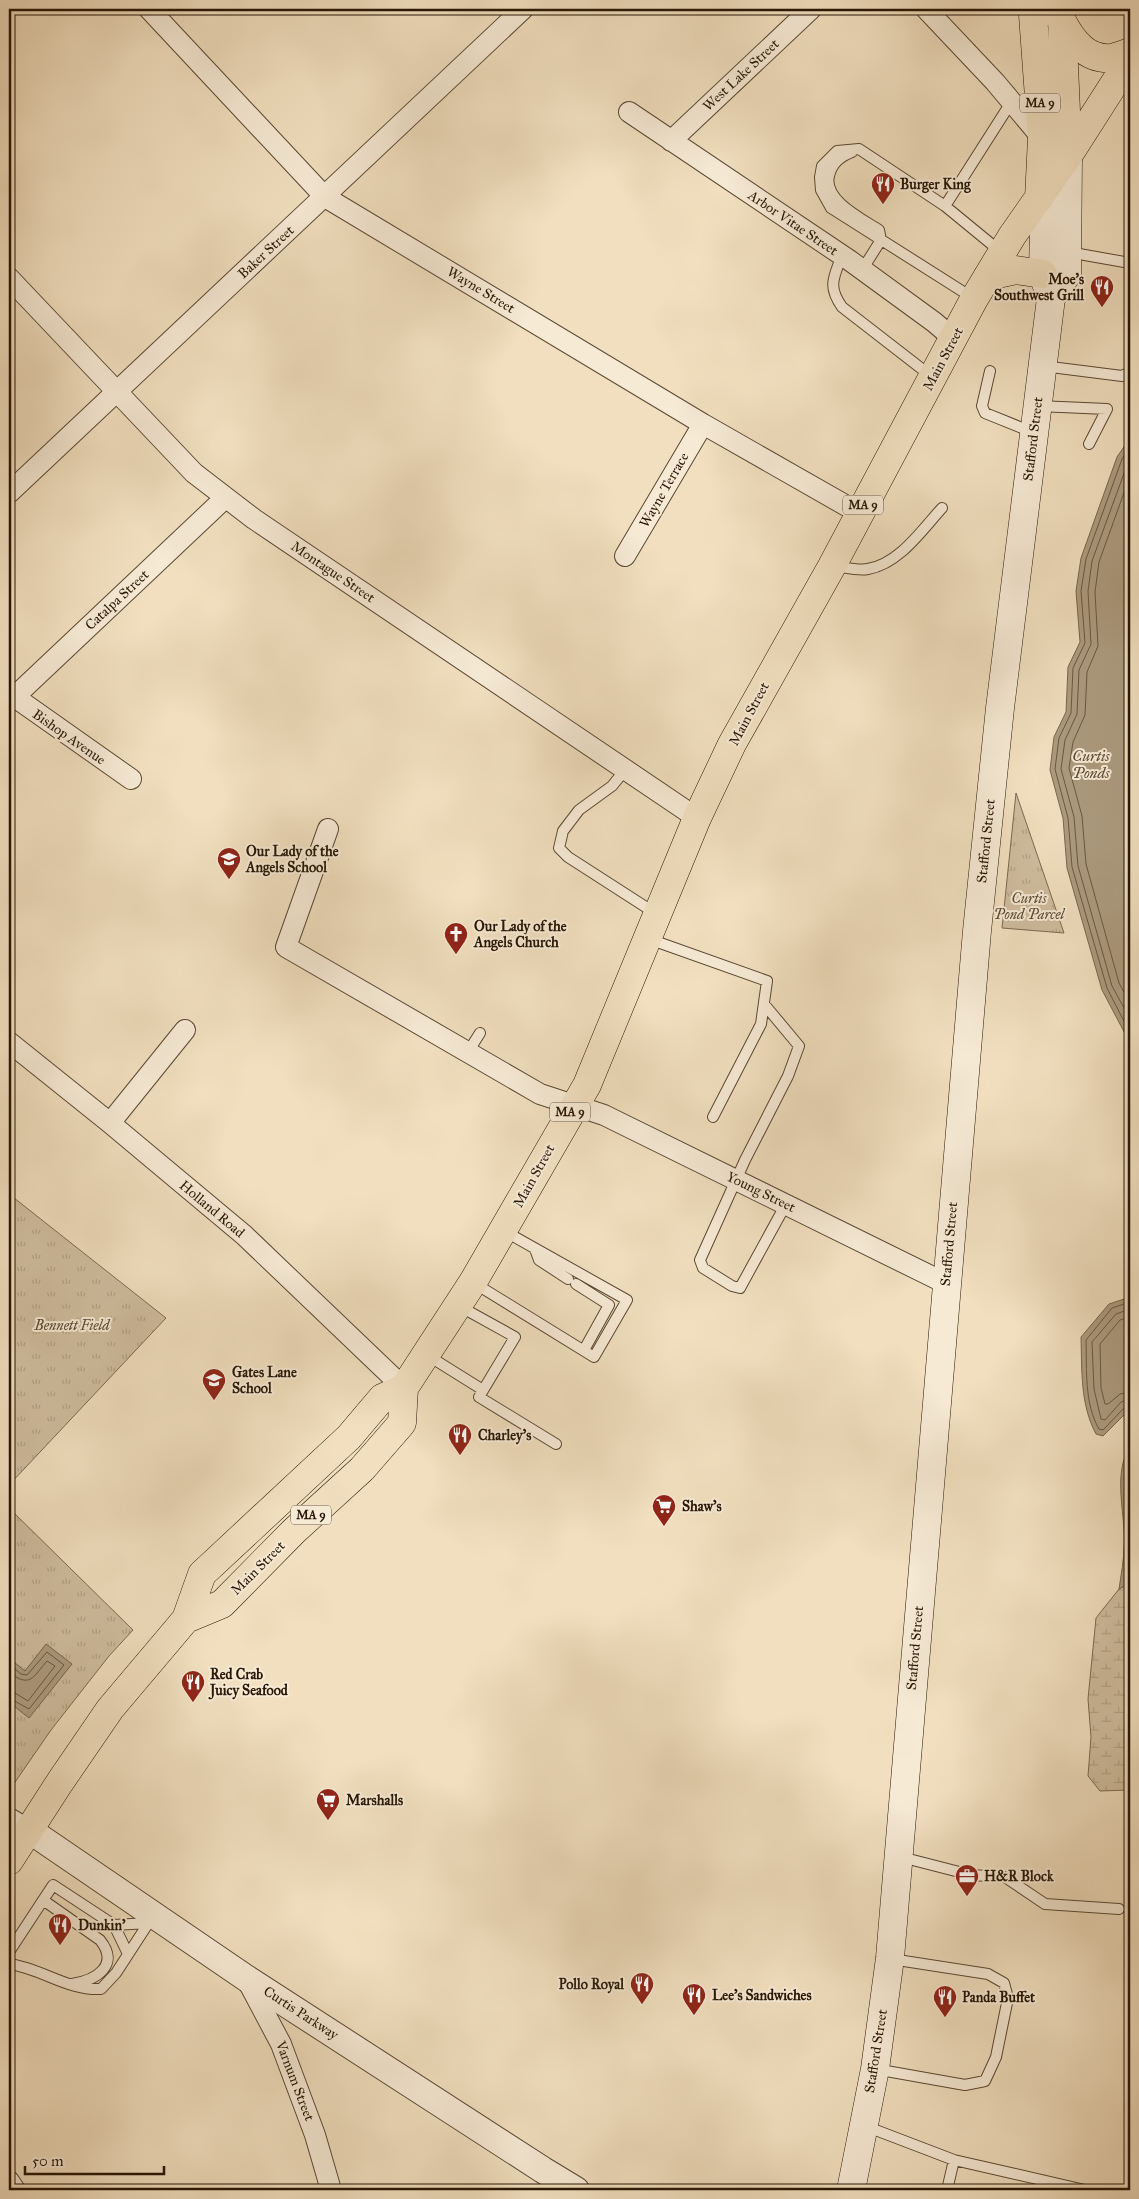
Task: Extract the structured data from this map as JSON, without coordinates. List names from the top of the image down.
{
  "streets": {
    "main road": ["MA 9", "Main Street", "Stafford Street"],
    "street": [
      "West Lake Street",
      "Arbor Vitae Street",
      "Baker Street",
      "Wayne Street",
      "Wayne Terrace",
      "Montague Street",
      "Catalpa Street",
      "Bishop Avenue",
      "Young Street",
      "Holland Road",
      "Curtis Parkway",
      "Varnum Street"
    ]
  },
  "crossings": [
    ["West Lake Street", "Arbor Vitae Street"],
    ["MA 9", "Main Street"],
    ["MA 9", "Stafford Street"],
    ["Arbor Vitae Street", "Main Street"],
    ["Baker Street", "Wayne Street"],
    ["Baker Street", "Montague Street"],
    ["Wayne Street", "Main Street"],
    ["Wayne Street", "Wayne Terrace"],
    ["Main Street", "Stafford Street"],
    ["Main Street", "Montague Street"],
    ["Main Street", "Young Street"],
    ["Main Street", "Holland Road"],
    ["Main Street", "Curtis Parkway"],
    ["Stafford Street", "Young Street"],
    ["Montague Street", "Catalpa Street"],
    ["Catalpa Street", "Bishop Avenue"],
    ["Curtis Parkway", "Varnum Street"]
  ],
  "water": ["Curtis Ponds"],
  "parks": ["Curtis Pond Parcel", "Bennett Field"],
  "places": {
    "restaurant": [
      "Burger King",
      "Moe's Southwest Grill",
      "Charley's",
      "Red Crab Juicy Seafood",
      "Dunkin'",
      "Pollo Royal",
      "Lee's Sandwiches",
      "Panda Buffet"
    ],
    "school or university": ["Our Lady of the Angels School", "Gates Lane School"],
    "church": ["Our Lady of the Angels Church"],
    "supermarket": ["Shaw's", "Marshalls"],
    "office": ["H&R Block"]
  },
  "scale_bar": "50 m"
}
